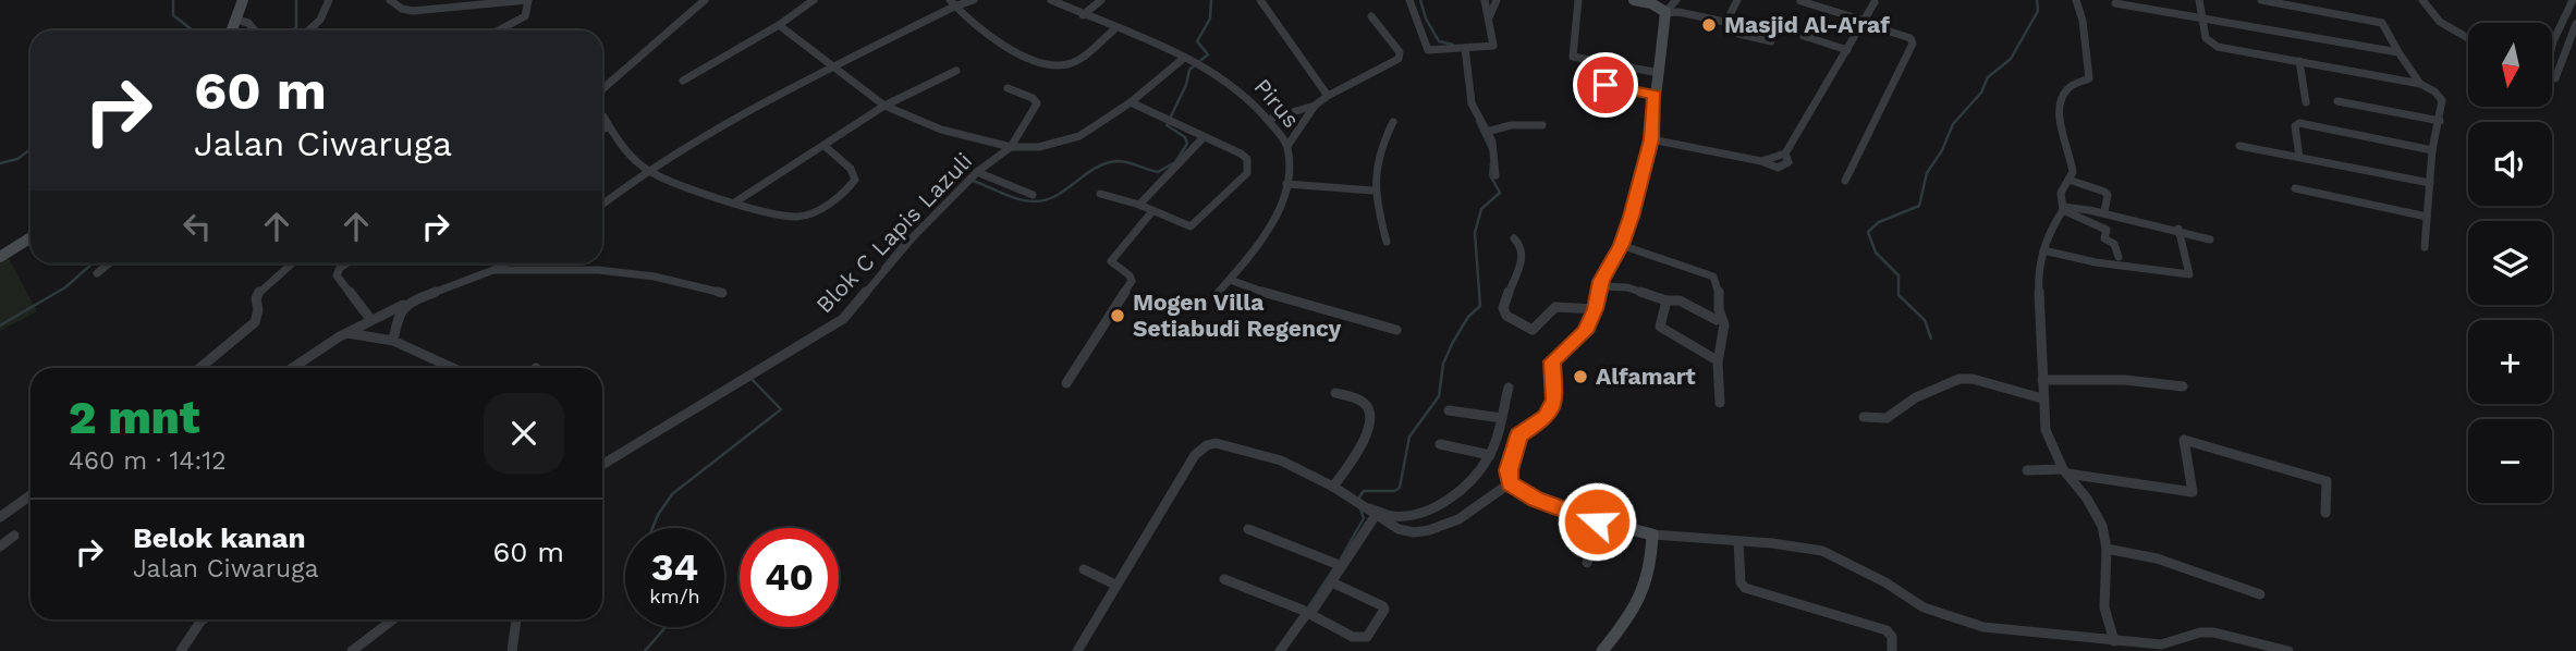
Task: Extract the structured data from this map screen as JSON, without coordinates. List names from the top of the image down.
{
  "streets": {
    "street": ["Pirus", "Blok C Lapis Lazuli"]
  },
  "places": ["Masjid Al-A'raf", "Mogen Villa Setiabudi Regency", "Alfamart"],
  "north": "bottom",
  "page": {
    "map_buttons": ["+", "−"],
    "turn": ["60 m", "Jalan Ciwaruga"],
    "heading": ["2 mnt", "460 m · 14:12"],
    "list": [
      {
        "name": "Belok kanan",
        "note": "Jalan Ciwaruga",
        "value": "60 m"
      }
    ],
    "speed": "34 km/h",
    "limit": "40"
  }
}
